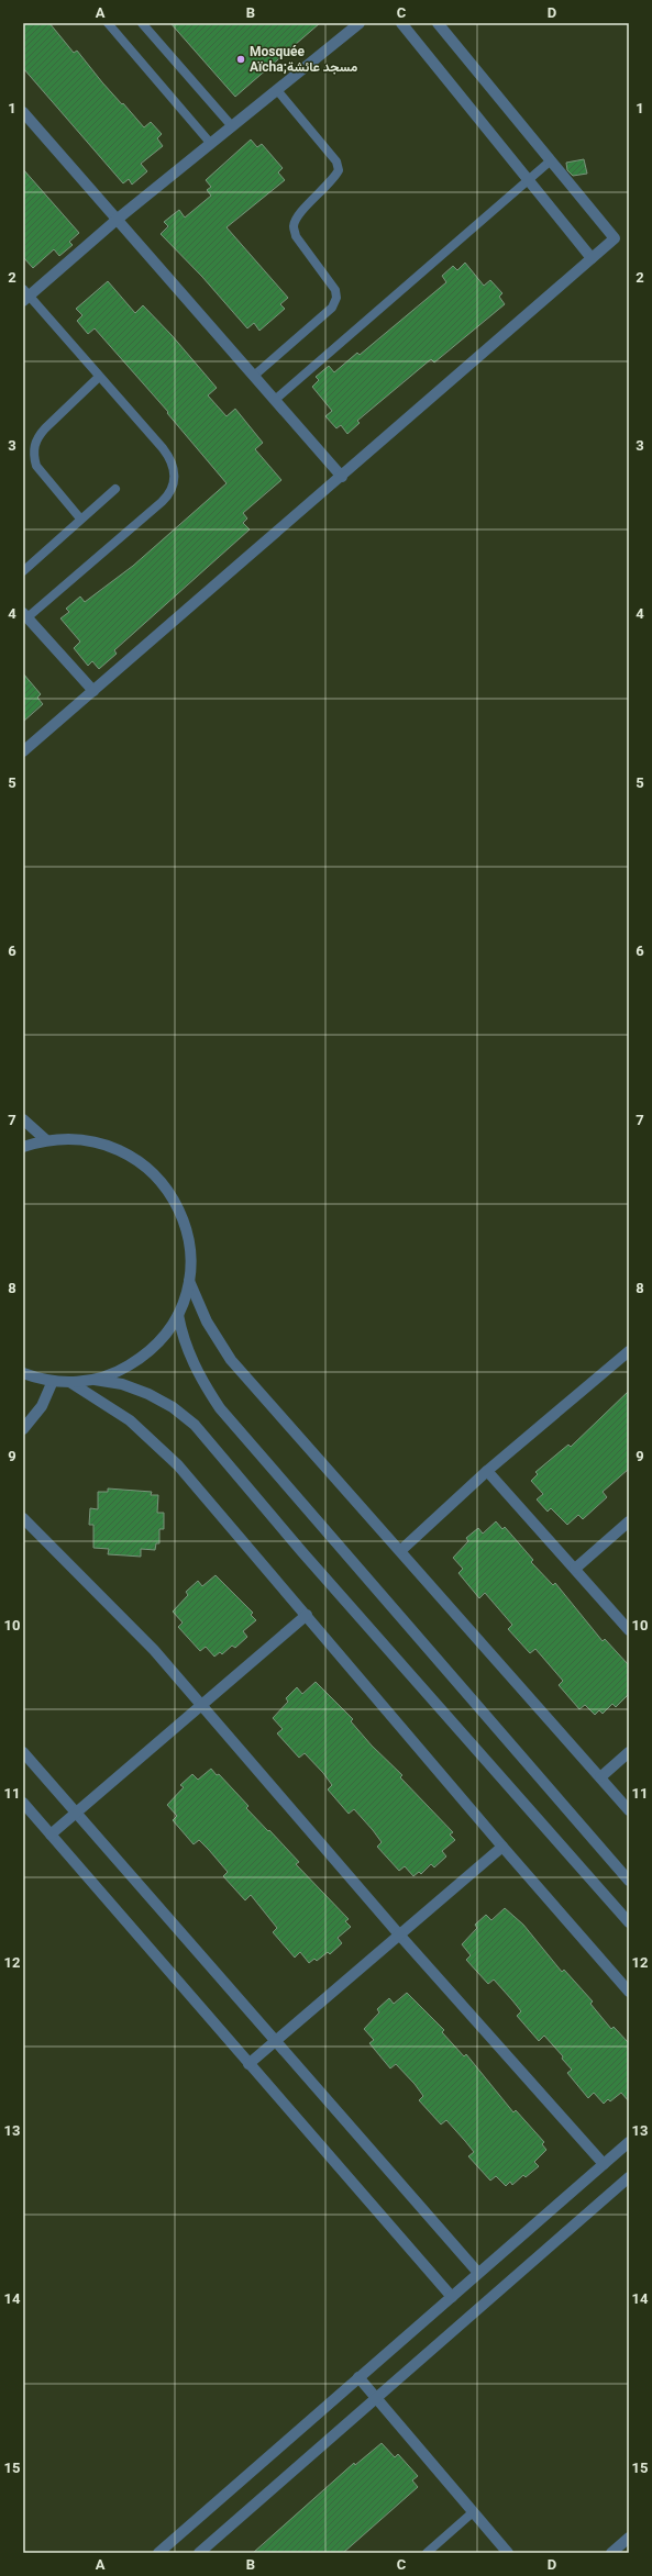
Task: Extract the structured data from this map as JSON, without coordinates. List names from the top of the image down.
{
  "places": ["Mosquée Aïcha;مسجد عائشة"],
  "grid": {
    "columns": [
      "A",
      "B",
      "C",
      "D"
    ],
    "rows": [
      "1",
      "2",
      "3",
      "4",
      "5",
      "6",
      "7",
      "8",
      "9",
      "10",
      "11",
      "12",
      "13",
      "14",
      "15"
    ]
  }
}
